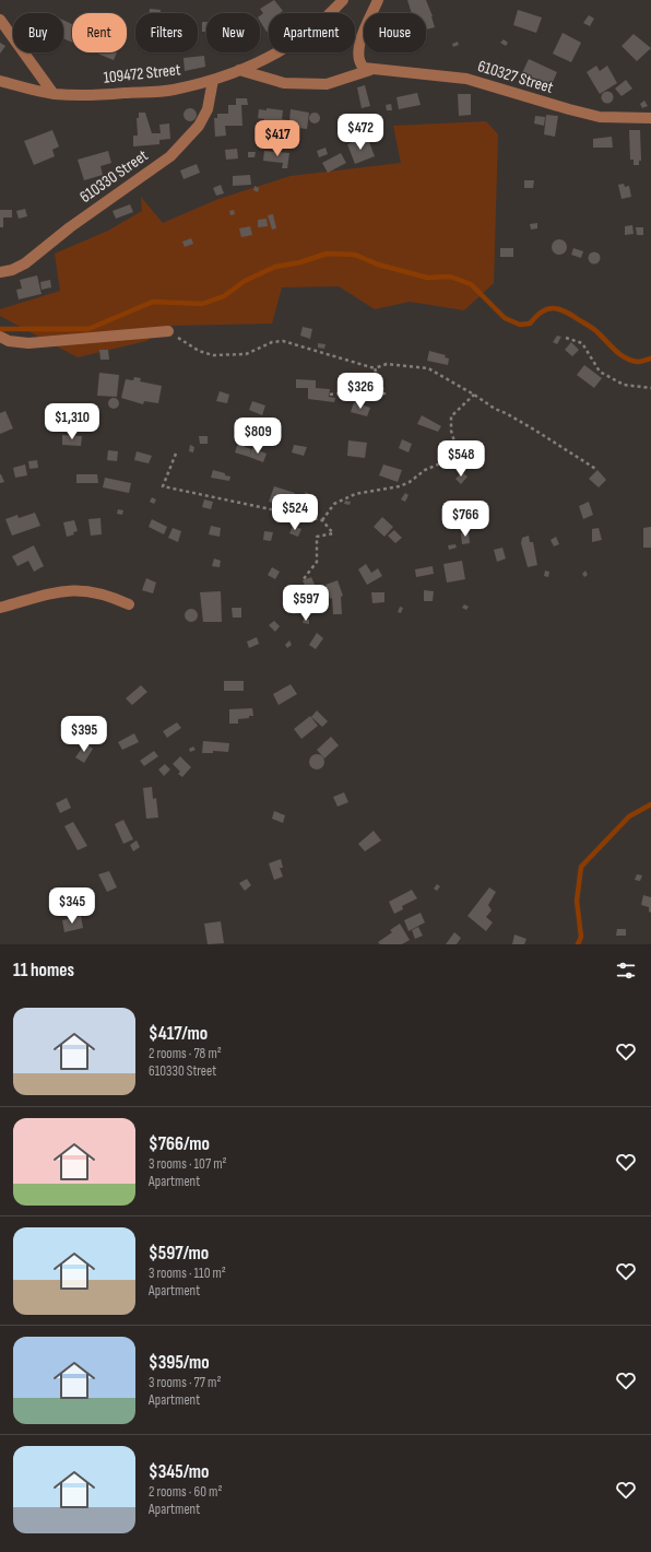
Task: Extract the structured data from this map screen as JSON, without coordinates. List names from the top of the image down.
{
  "streets": {
    "street": ["109472 Street", "610327 Street", "610330 Street"]
  },
  "crossings": [
    ["109472 Street", "610330 Street"]
  ],
  "page": {
    "chip": [
      "Buy",
      "Rent",
      "Filters",
      "New",
      "Apartment",
      "House"
    ],
    "price": [
      "$472",
      "$417",
      "$326",
      "$1,310",
      "$809",
      "$548",
      "$524",
      "$766",
      "$597",
      "$395",
      "$345"
    ],
    "heading": "11 homes",
    "list": [
      {
        "name": "$417/mo",
        "note": "2 rooms · 78 m² · 610330 Street"
      },
      {
        "name": "$766/mo",
        "note": "3 rooms · 107 m² · Apartment"
      },
      {
        "name": "$597/mo",
        "note": "3 rooms · 110 m² · Apartment"
      },
      {
        "name": "$395/mo",
        "note": "3 rooms · 77 m² · Apartment"
      },
      {
        "name": "$345/mo",
        "note": "2 rooms · 60 m² · Apartment"
      }
    ]
  }
}
